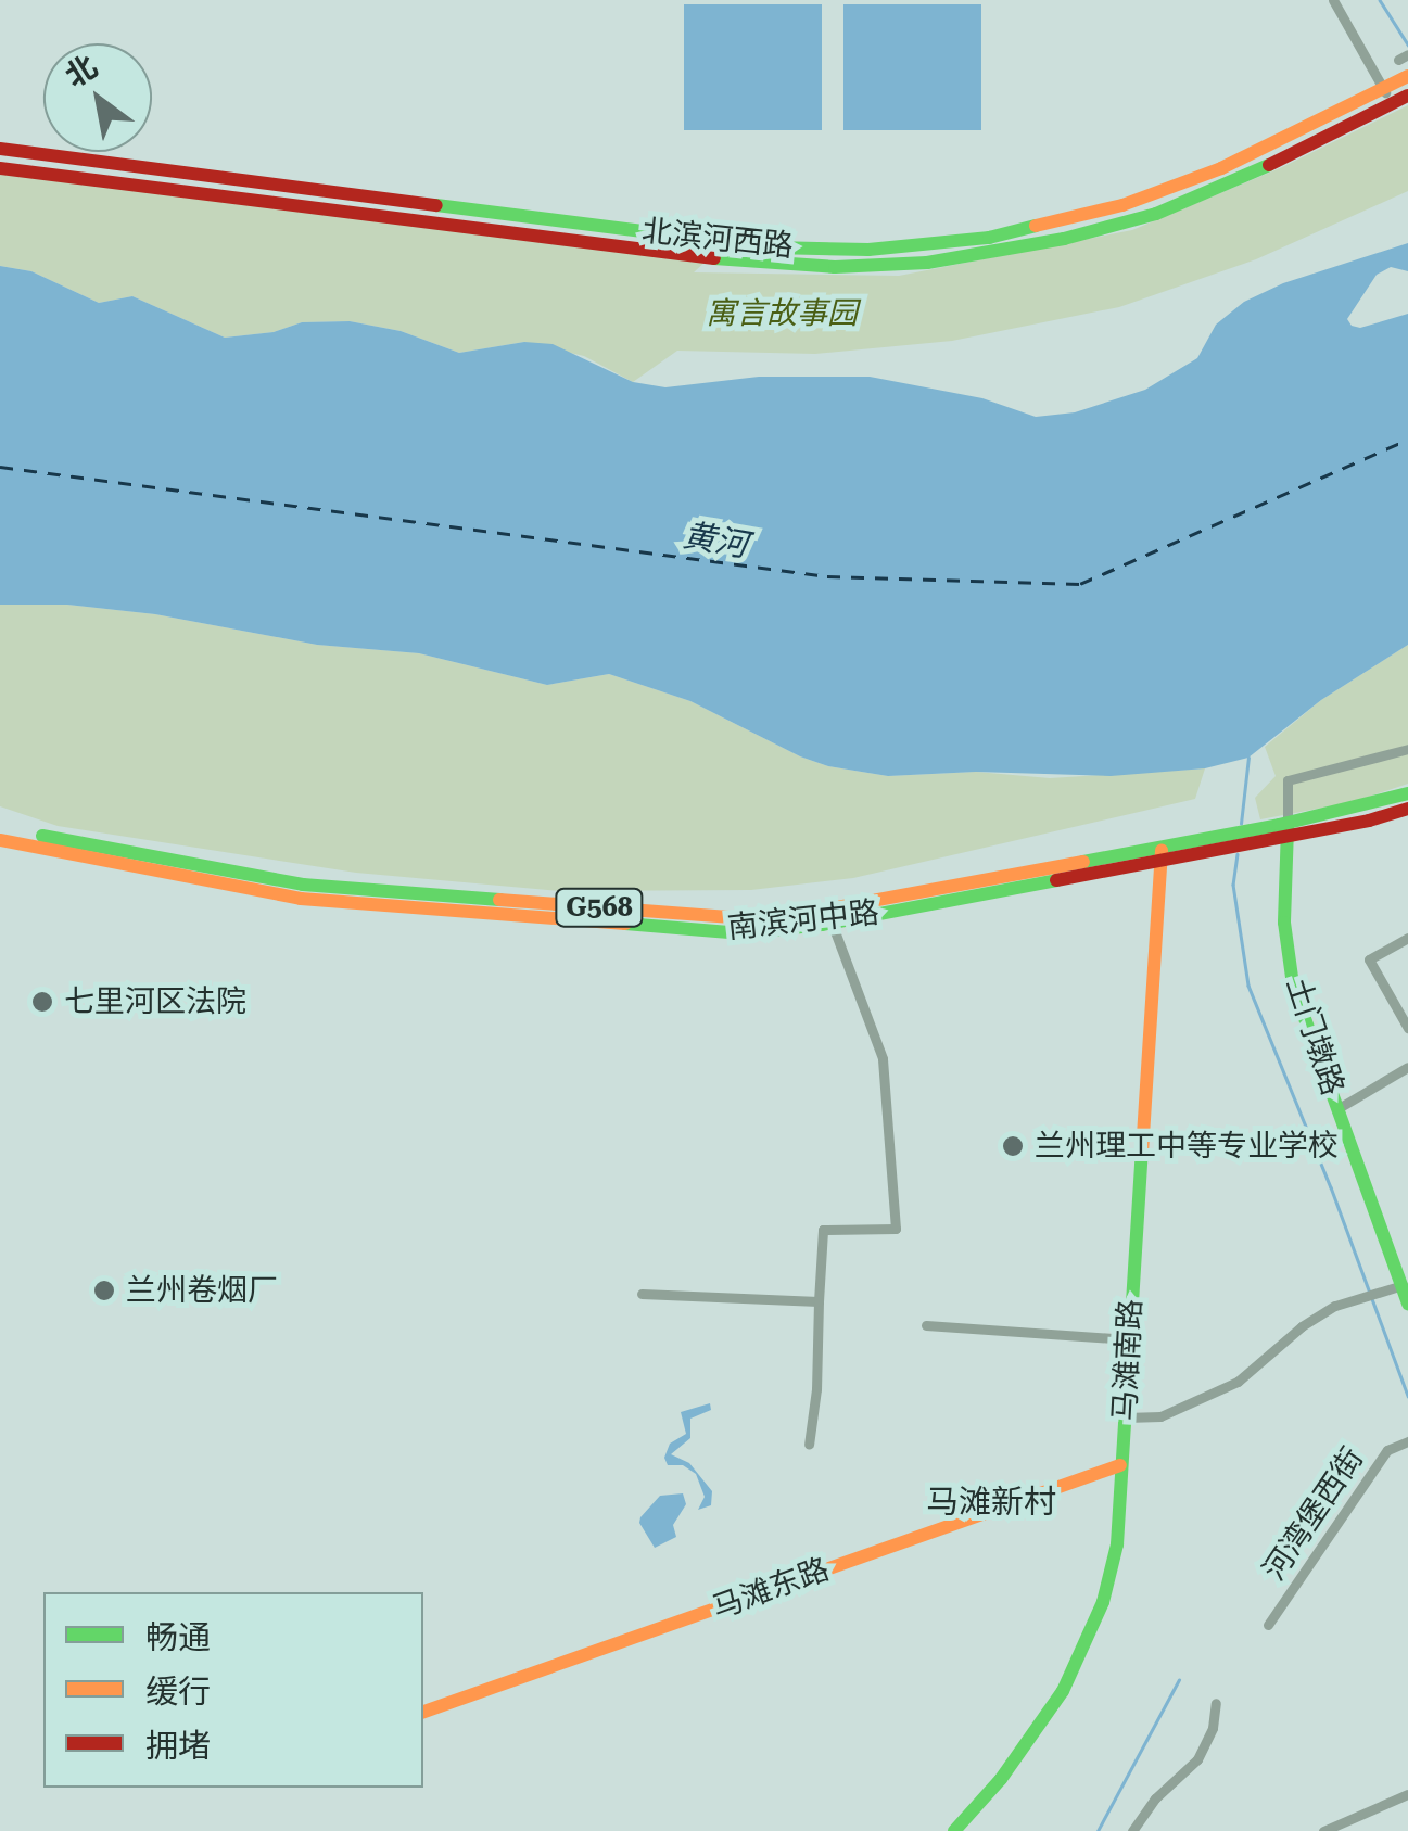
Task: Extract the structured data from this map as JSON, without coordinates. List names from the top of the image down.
{
  "streets": {
    "main road": [
      "北滨河西路",
      "G568",
      "南滨河中路",
      "土门墩路",
      "马滩南路",
      "马滩东路"
    ],
    "street": ["河湾堡西街"]
  },
  "crossings": [
    ["南滨河中路", "土门墩路"],
    ["南滨河中路", "马滩南路"],
    ["马滩南路", "马滩东路"]
  ],
  "districts": ["马滩新村"],
  "water": ["黄河"],
  "parks": ["寓言故事园"],
  "places": ["七里河区法院", "兰州理工中等专业学校", "兰州卷烟厂"],
  "legend": ["畅通", "缓行", "拥堵"],
  "north": "top left"
}
